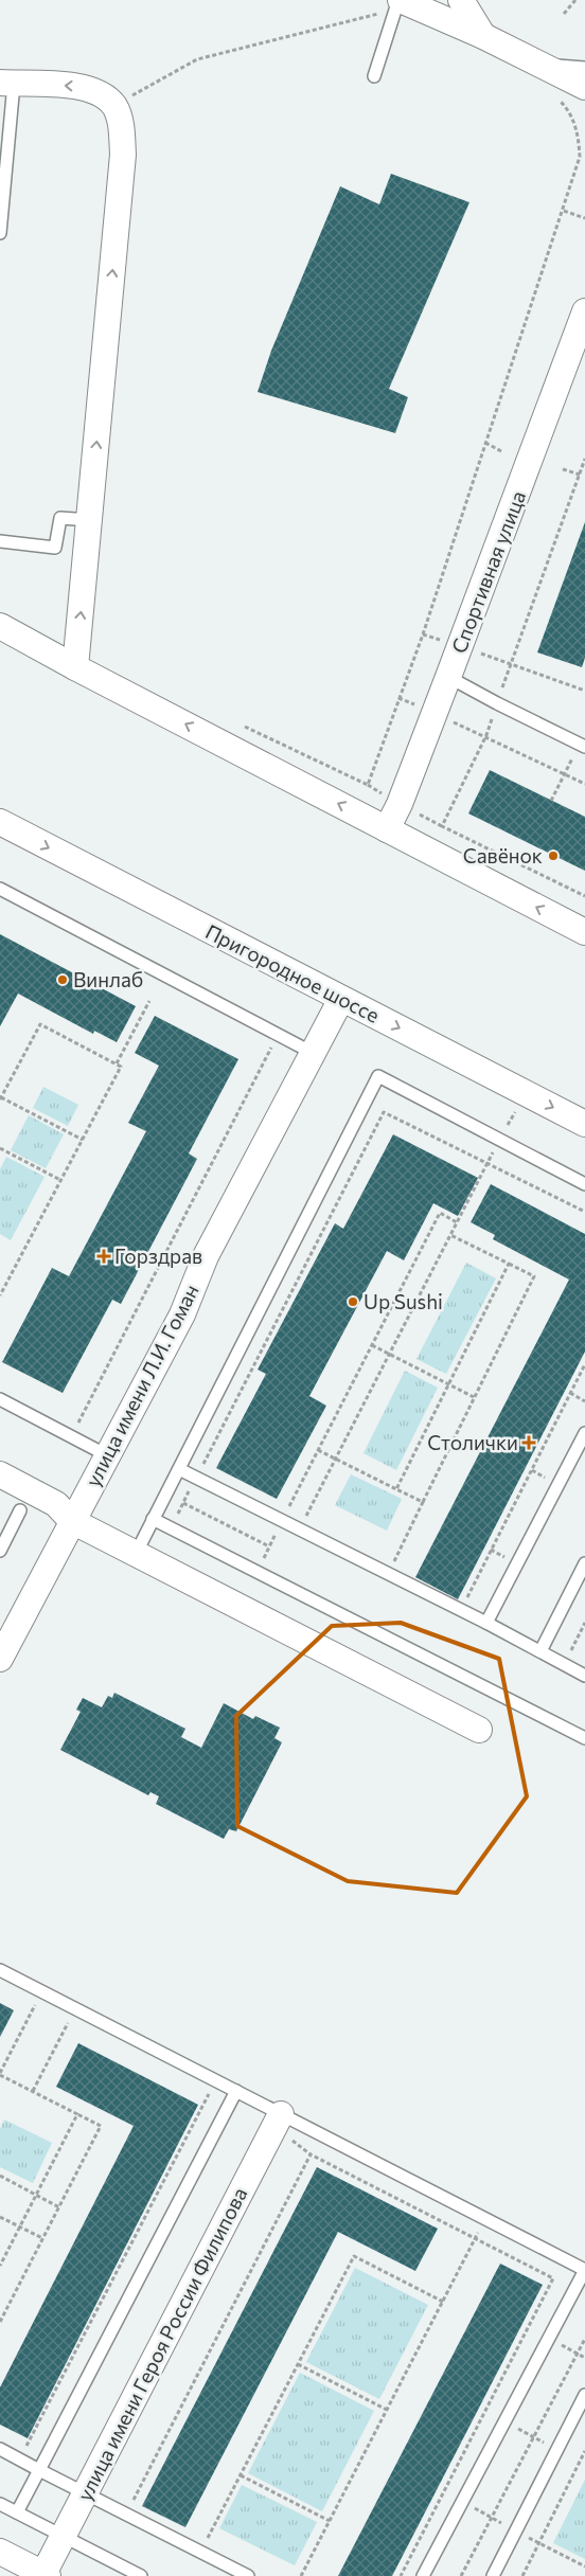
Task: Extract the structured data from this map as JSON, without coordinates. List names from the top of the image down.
{
  "streets": {
    "street": [
      "Спортивная улица",
      "Пригородное шоссе",
      "улица имени Л.И. Гоман",
      "улица имени Героя России Филипова"
    ]
  },
  "crossings": [
    ["Пригородное шоссе", "улица имени Л.И. Гоман"]
  ],
  "places": {
    "other": ["Савёнок", "Винлаб", "Up Sushi"],
    "health": ["Горздрав", "Столички"]
  }
}
